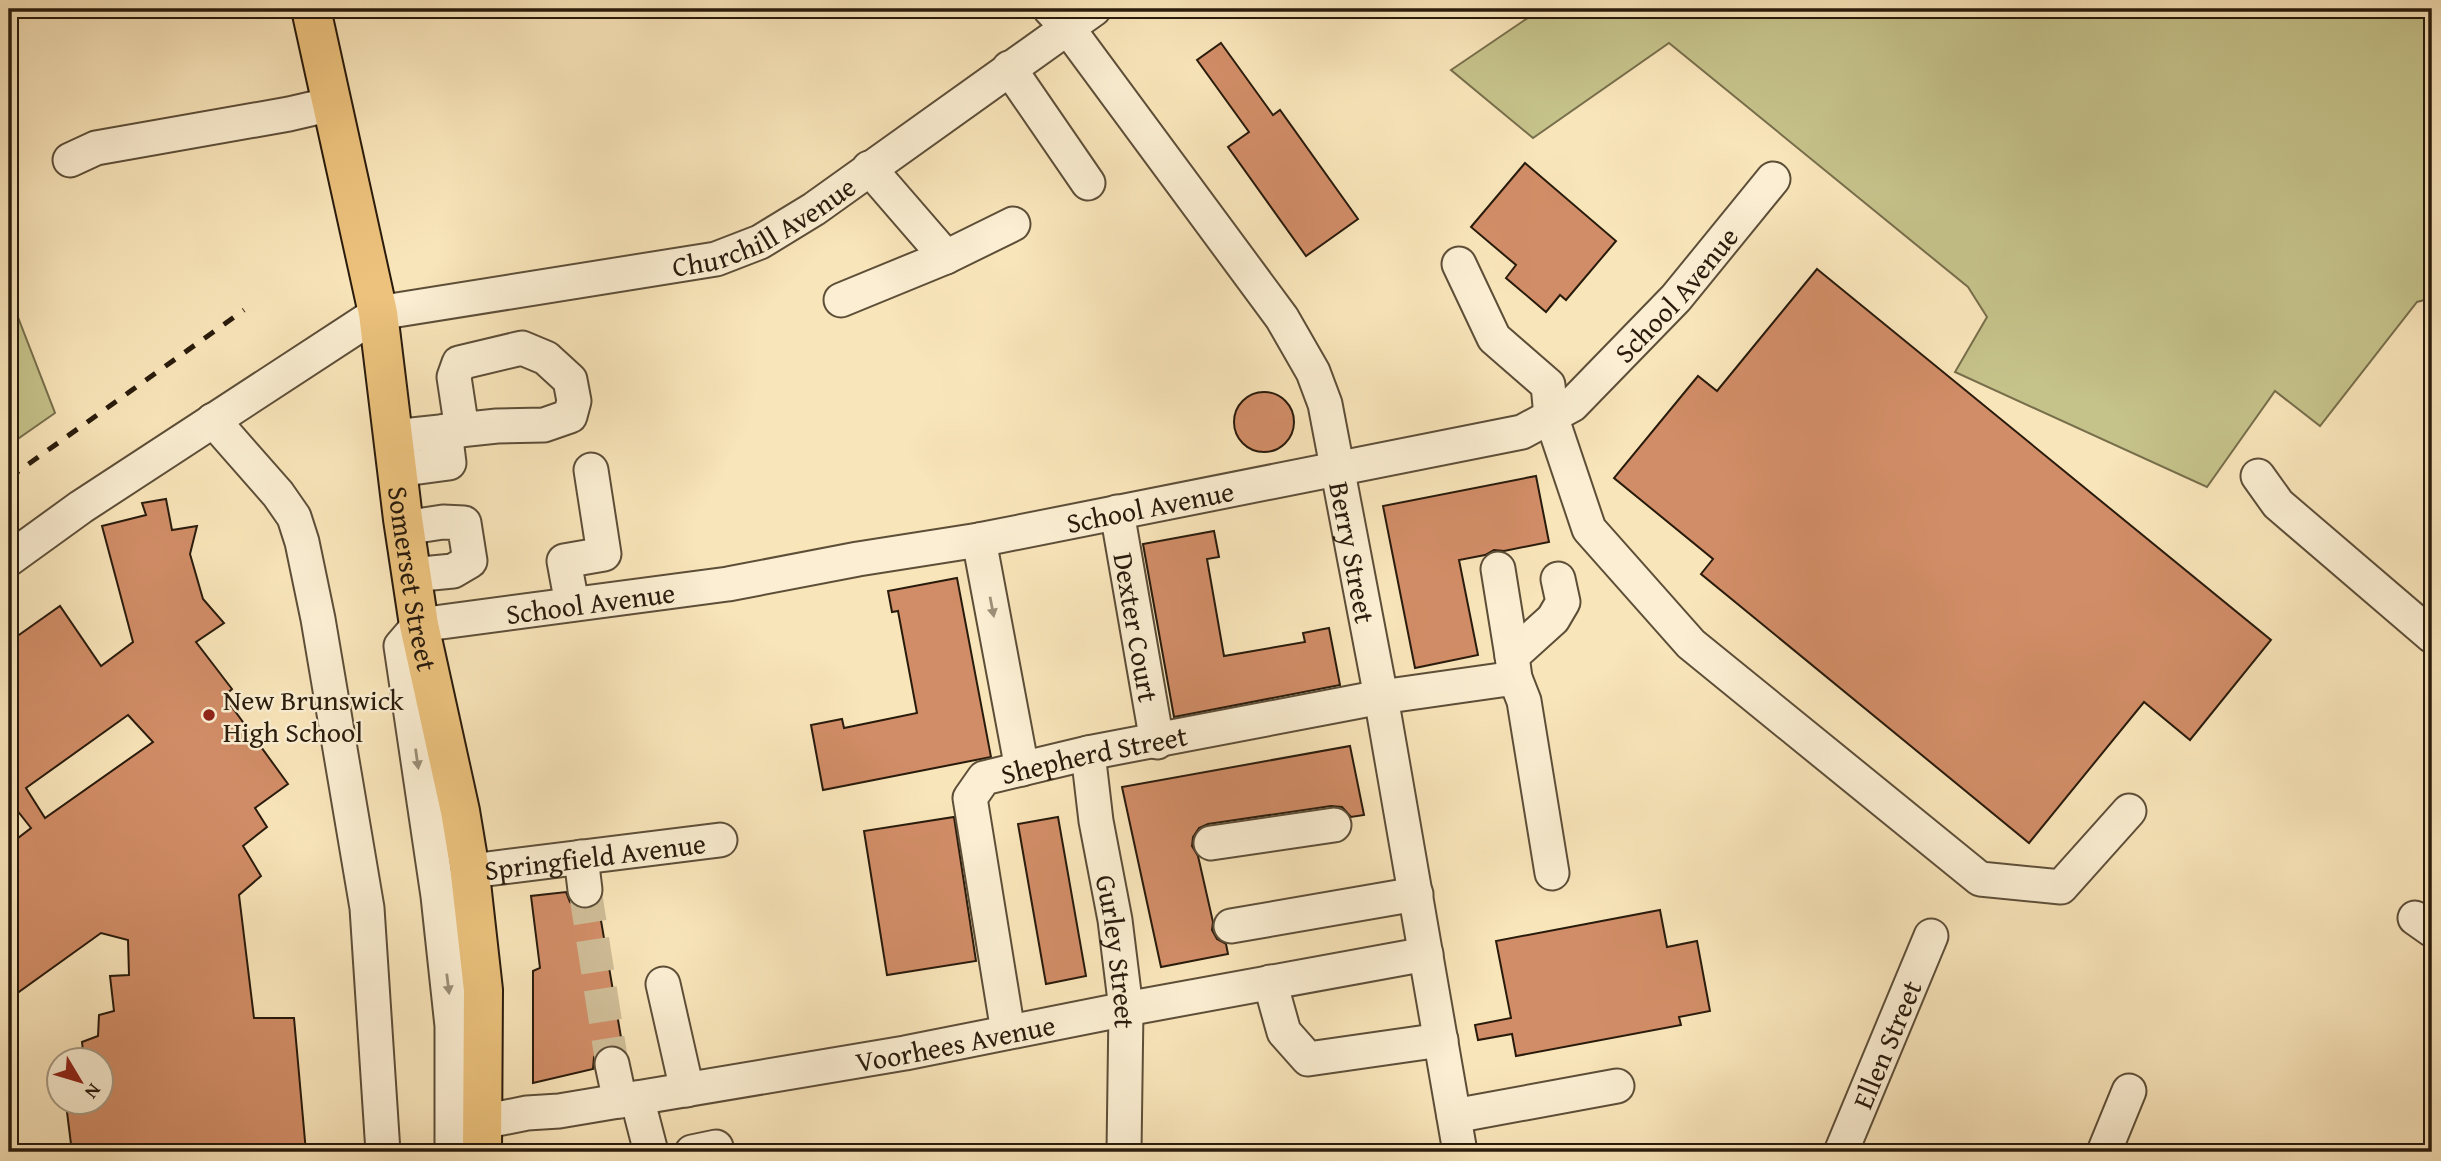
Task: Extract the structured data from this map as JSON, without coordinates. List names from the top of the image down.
{
  "streets": {
    "main road": ["Somerset Street"],
    "street": [
      "Churchill Avenue",
      "School Avenue",
      "Berry Street",
      "Dexter Court",
      "Shepherd Street",
      "Springfield Avenue",
      "Gurley Street",
      "Voorhees Avenue",
      "Ellen Street"
    ]
  },
  "crossings": [
    ["Churchill Avenue", "Berry Street"],
    ["Churchill Avenue", "Somerset Street"],
    ["School Avenue", "Berry Street"],
    ["School Avenue", "Somerset Street"],
    ["School Avenue", "Dexter Court"],
    ["Berry Street", "Shepherd Street"],
    ["Berry Street", "Voorhees Avenue"],
    ["Somerset Street", "Springfield Avenue"],
    ["Somerset Street", "Voorhees Avenue"],
    ["Dexter Court", "Shepherd Street"],
    ["Shepherd Street", "Gurley Street"],
    ["Shepherd Street", "Voorhees Avenue"],
    ["Gurley Street", "Voorhees Avenue"]
  ],
  "places": ["New Brunswick High School"],
  "north": "bottom right"
}
